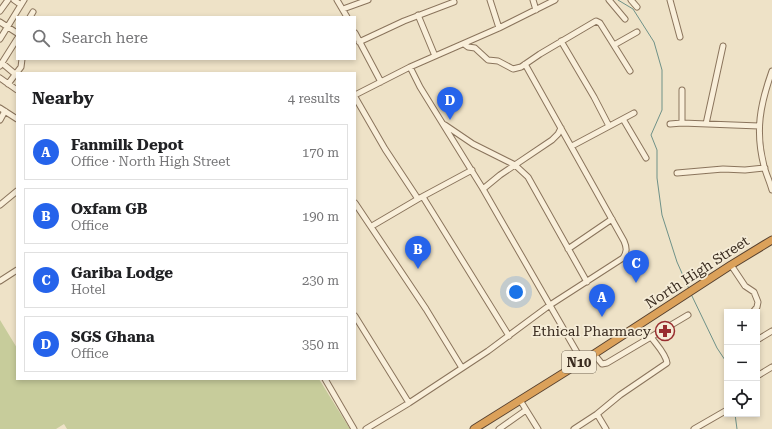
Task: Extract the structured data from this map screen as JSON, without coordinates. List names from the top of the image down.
{
  "streets": {
    "highway": ["North High Street", "N10"]
  },
  "places": {
    "pharmacy": ["Ethical Pharmacy"]
  },
  "page": {
    "search": "Search here",
    "heading": ["Nearby", "4 results"],
    "pins": [
      "D",
      "B",
      "C",
      "A"
    ],
    "list": [
      {
        "mark": "A",
        "name": "Fanmilk Depot",
        "note": "Office · North High Street",
        "value": "170 m"
      },
      {
        "mark": "B",
        "name": "Oxfam GB",
        "note": "Office",
        "value": "190 m"
      },
      {
        "mark": "C",
        "name": "Gariba Lodge",
        "note": "Hotel",
        "value": "230 m"
      },
      {
        "mark": "D",
        "name": "SGS Ghana",
        "note": "Office",
        "value": "350 m"
      }
    ],
    "map_buttons": ["+", "−"]
  }
}
